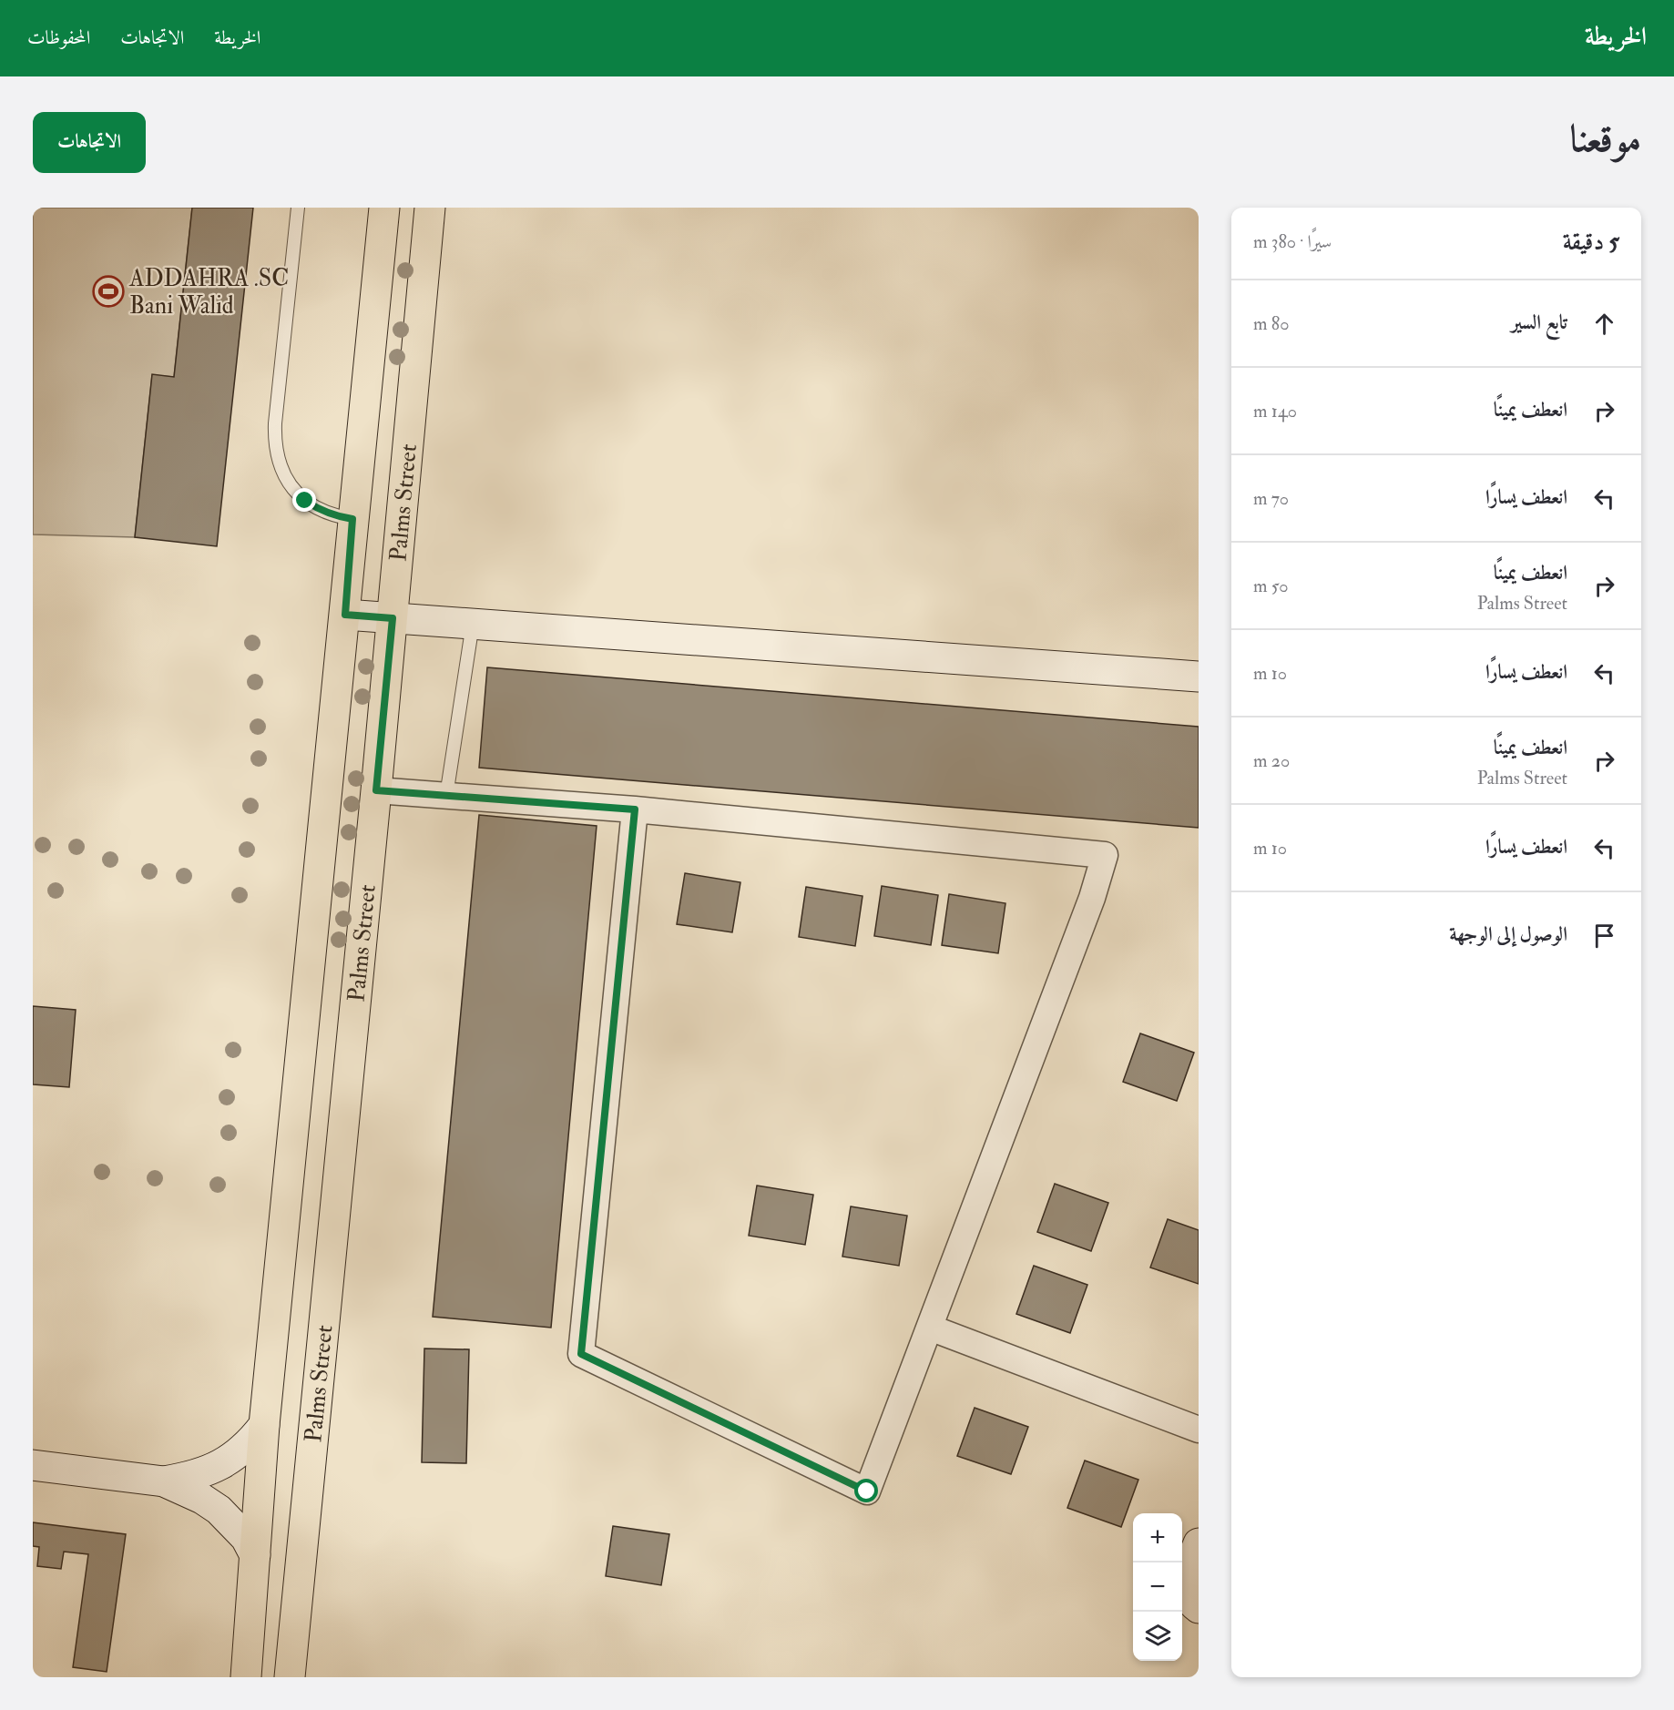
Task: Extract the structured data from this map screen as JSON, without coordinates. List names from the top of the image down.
{
  "streets": {
    "main road": ["Palms Street"]
  },
  "places": {
    "sports": ["ADDAHRA .SC Bani Walid"]
  },
  "page": {
    "header": "الخريطة",
    "nav": ["الخريطة", "الاتجاهات", "المحفوظات"],
    "title": "موقعنا",
    "buttons": "الاتجاهات",
    "heading": ["5 دقيقة", "سيرًا · 380 m"],
    "list": [
      ["تابع السير", "80 m"],
      ["انعطف يمينًا", "140 m"],
      ["انعطف يسارًا", "70 m"],
      ["انعطف يمينًا", "Palms Street", "50 m"],
      ["انعطف يسارًا", "10 m"],
      ["انعطف يمينًا", "Palms Street", "20 m"],
      ["انعطف يسارًا", "10 m"],
      "الوصول إلى الوجهة"
    ],
    "map_buttons": ["+", "−"]
  }
}
